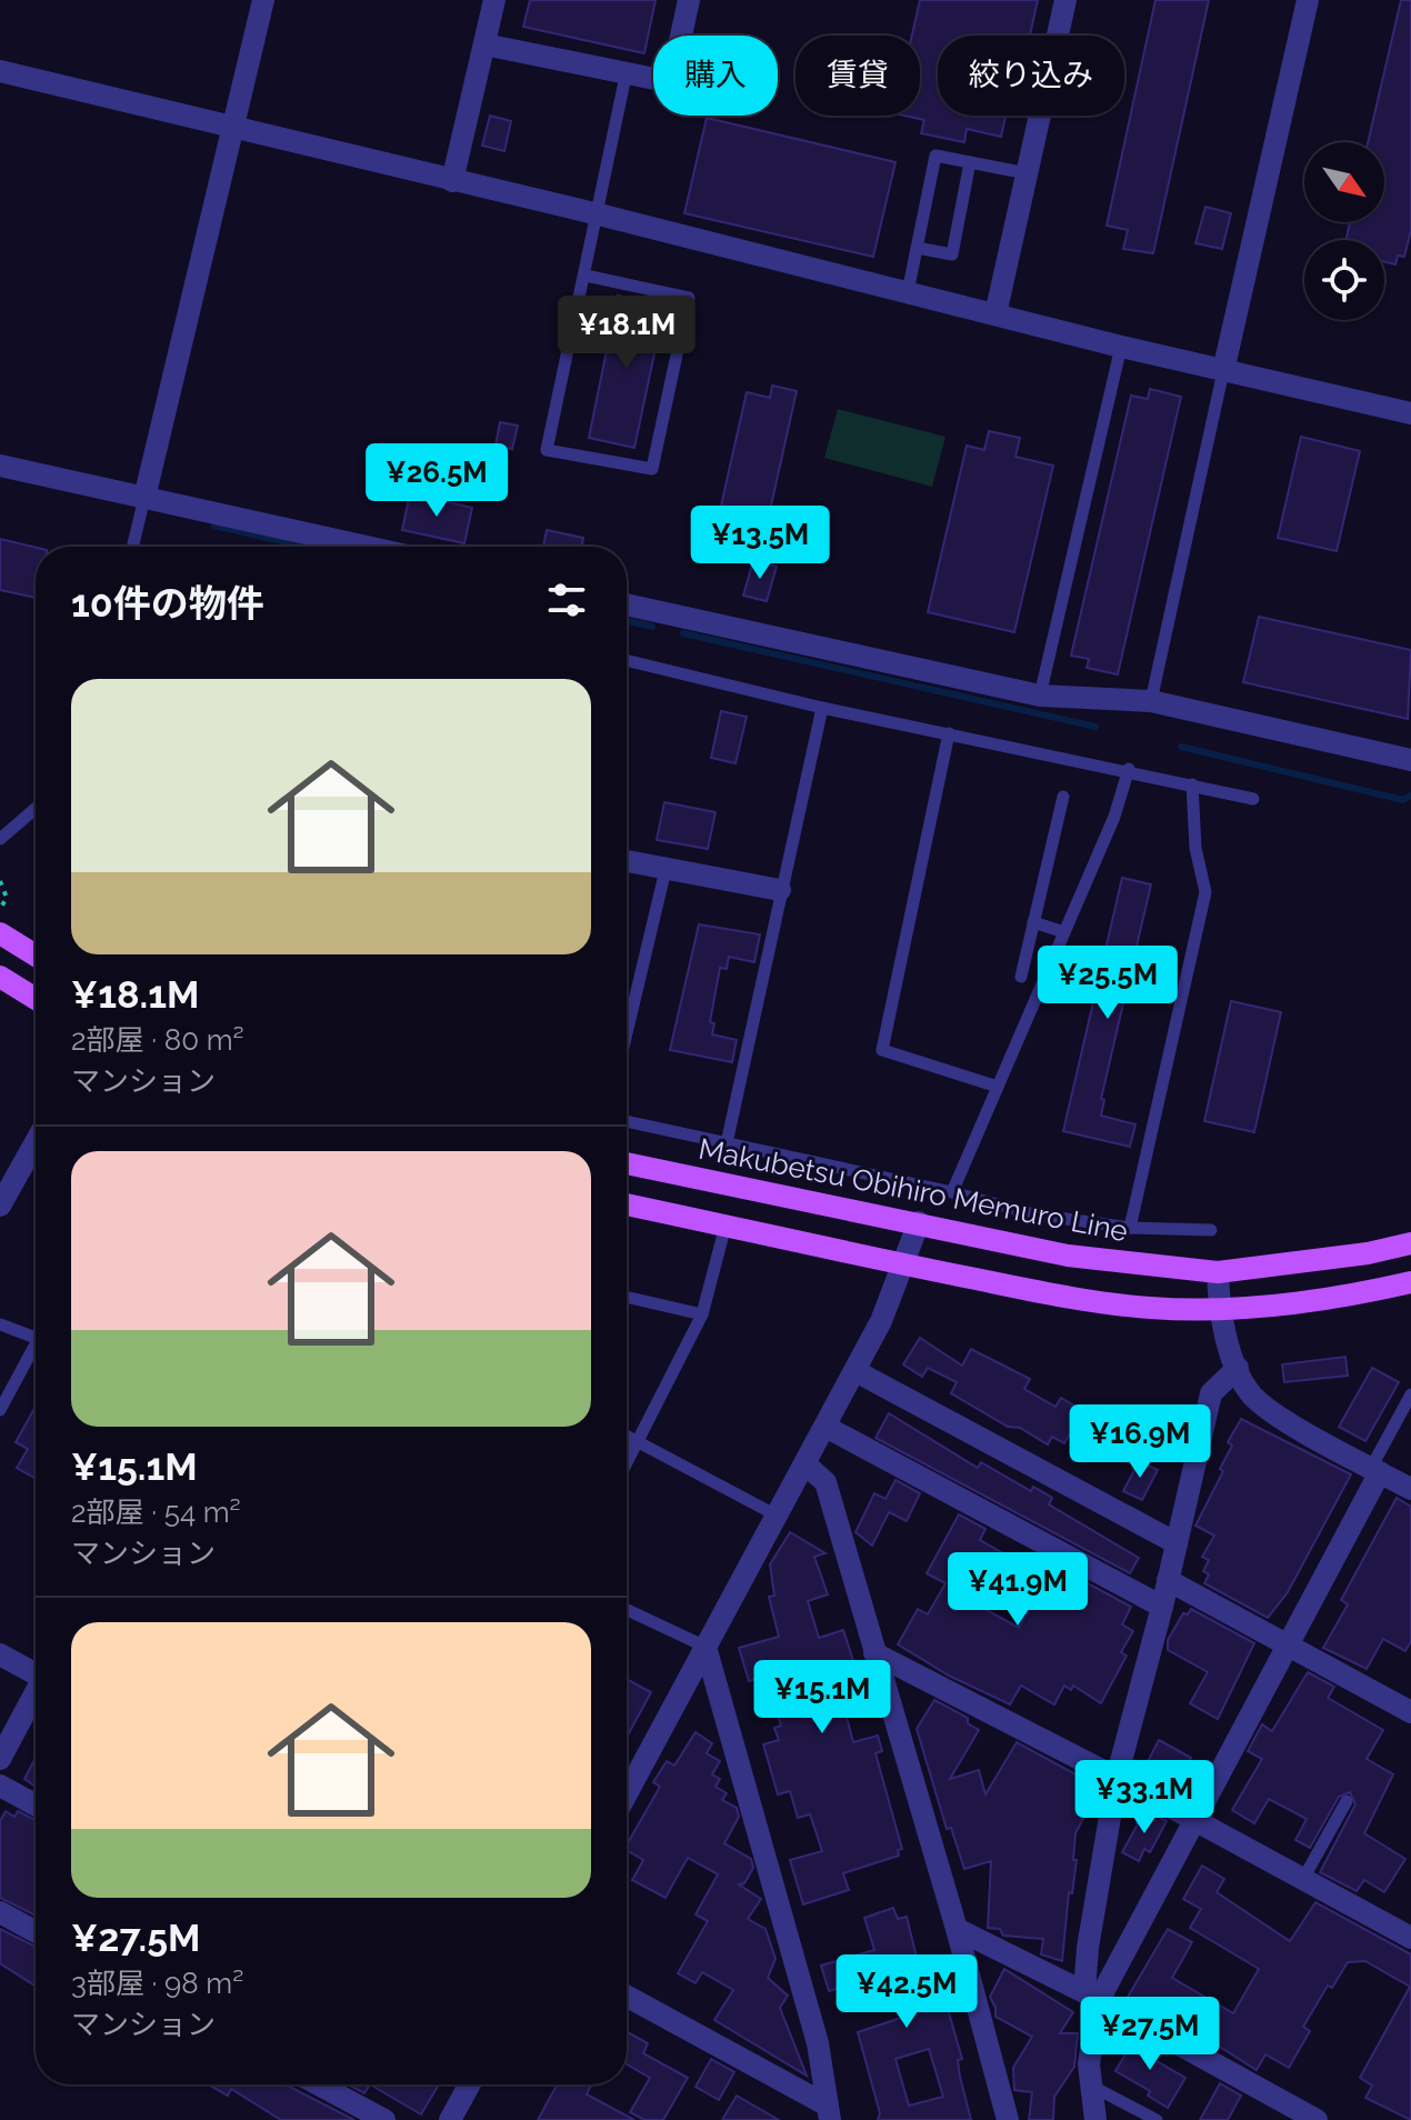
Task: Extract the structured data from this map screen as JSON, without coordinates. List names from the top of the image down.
{
  "streets": {
    "main road": ["Makubetsu Obihiro Memuro Line"]
  },
  "north": "bottom right",
  "page": {
    "chip": ["購入", "賃貸", "絞り込み"],
    "price": [
      "¥18.1M",
      "¥26.5M",
      "¥13.5M",
      "¥25.5M",
      "¥16.9M",
      "¥41.9M",
      "¥15.1M",
      "¥33.1M",
      "¥42.5M",
      "¥27.5M"
    ],
    "heading": "10件の物件",
    "list": [
      {
        "name": "¥18.1M",
        "note": "2部屋 · 80 m² · マンション"
      },
      {
        "name": "¥15.1M",
        "note": "2部屋 · 54 m² · マンション"
      },
      {
        "name": "¥27.5M",
        "note": "3部屋 · 98 m² · マンション"
      }
    ]
  }
}
